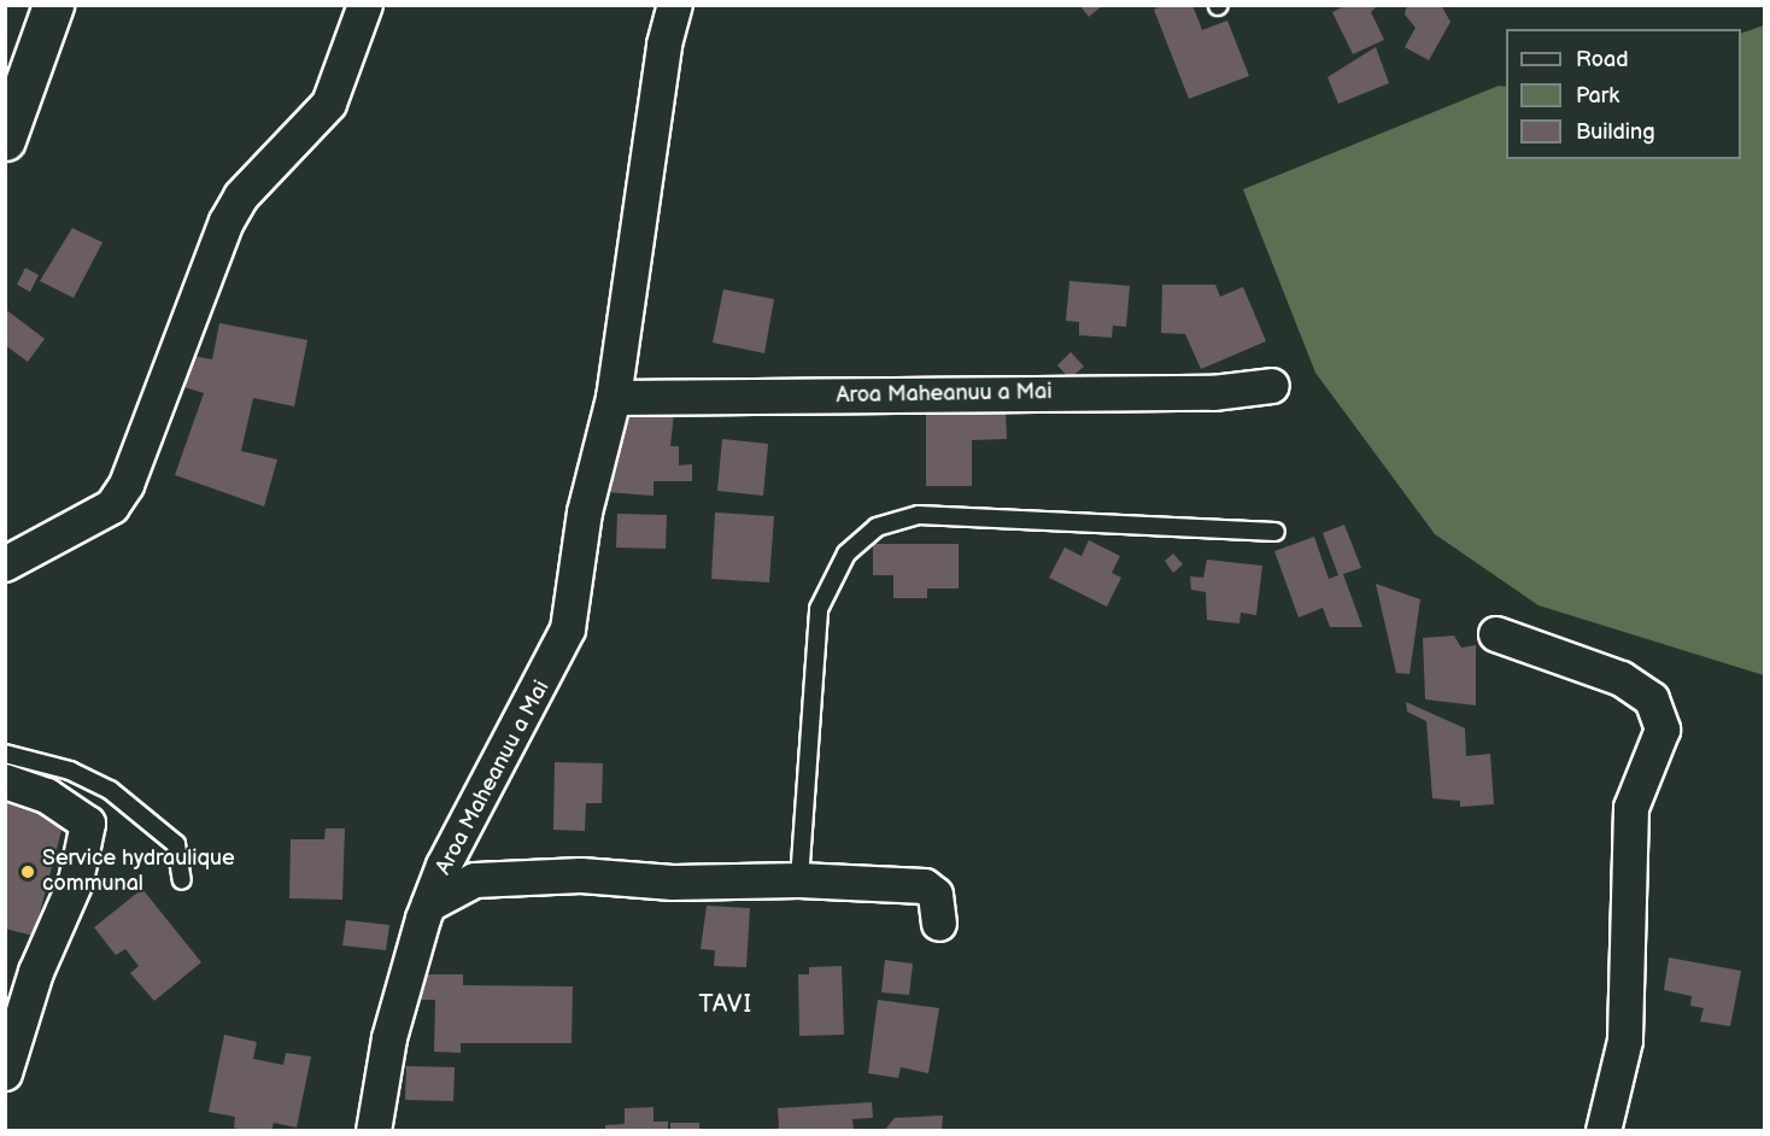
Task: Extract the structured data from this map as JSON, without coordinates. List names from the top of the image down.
{
  "streets": {
    "street": ["Aroa Maheanuu a Mai"]
  },
  "districts": ["TAVI"],
  "places": ["Service hydraulique communal"],
  "legend": ["Road", "Park", "Building"]
}
